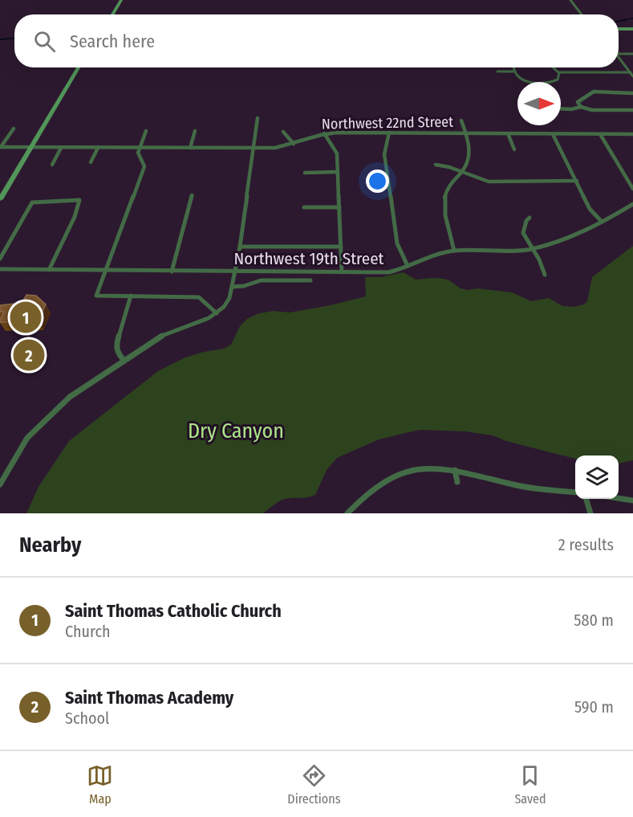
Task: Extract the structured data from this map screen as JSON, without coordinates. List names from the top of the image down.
{
  "streets": {
    "street": ["Northwest 22nd Street", "Northwest 19th Street"]
  },
  "parks": ["Dry Canyon"],
  "north": "right",
  "page": {
    "search": "Search here",
    "pins": ["1", "2"],
    "heading": ["Nearby", "2 results"],
    "list": [
      {
        "mark": "1",
        "name": "Saint Thomas Catholic Church",
        "note": "Church",
        "value": "580 m"
      },
      {
        "mark": "2",
        "name": "Saint Thomas Academy",
        "note": "School",
        "value": "590 m"
      }
    ],
    "nav": ["Map", "Directions", "Saved"]
  }
}
